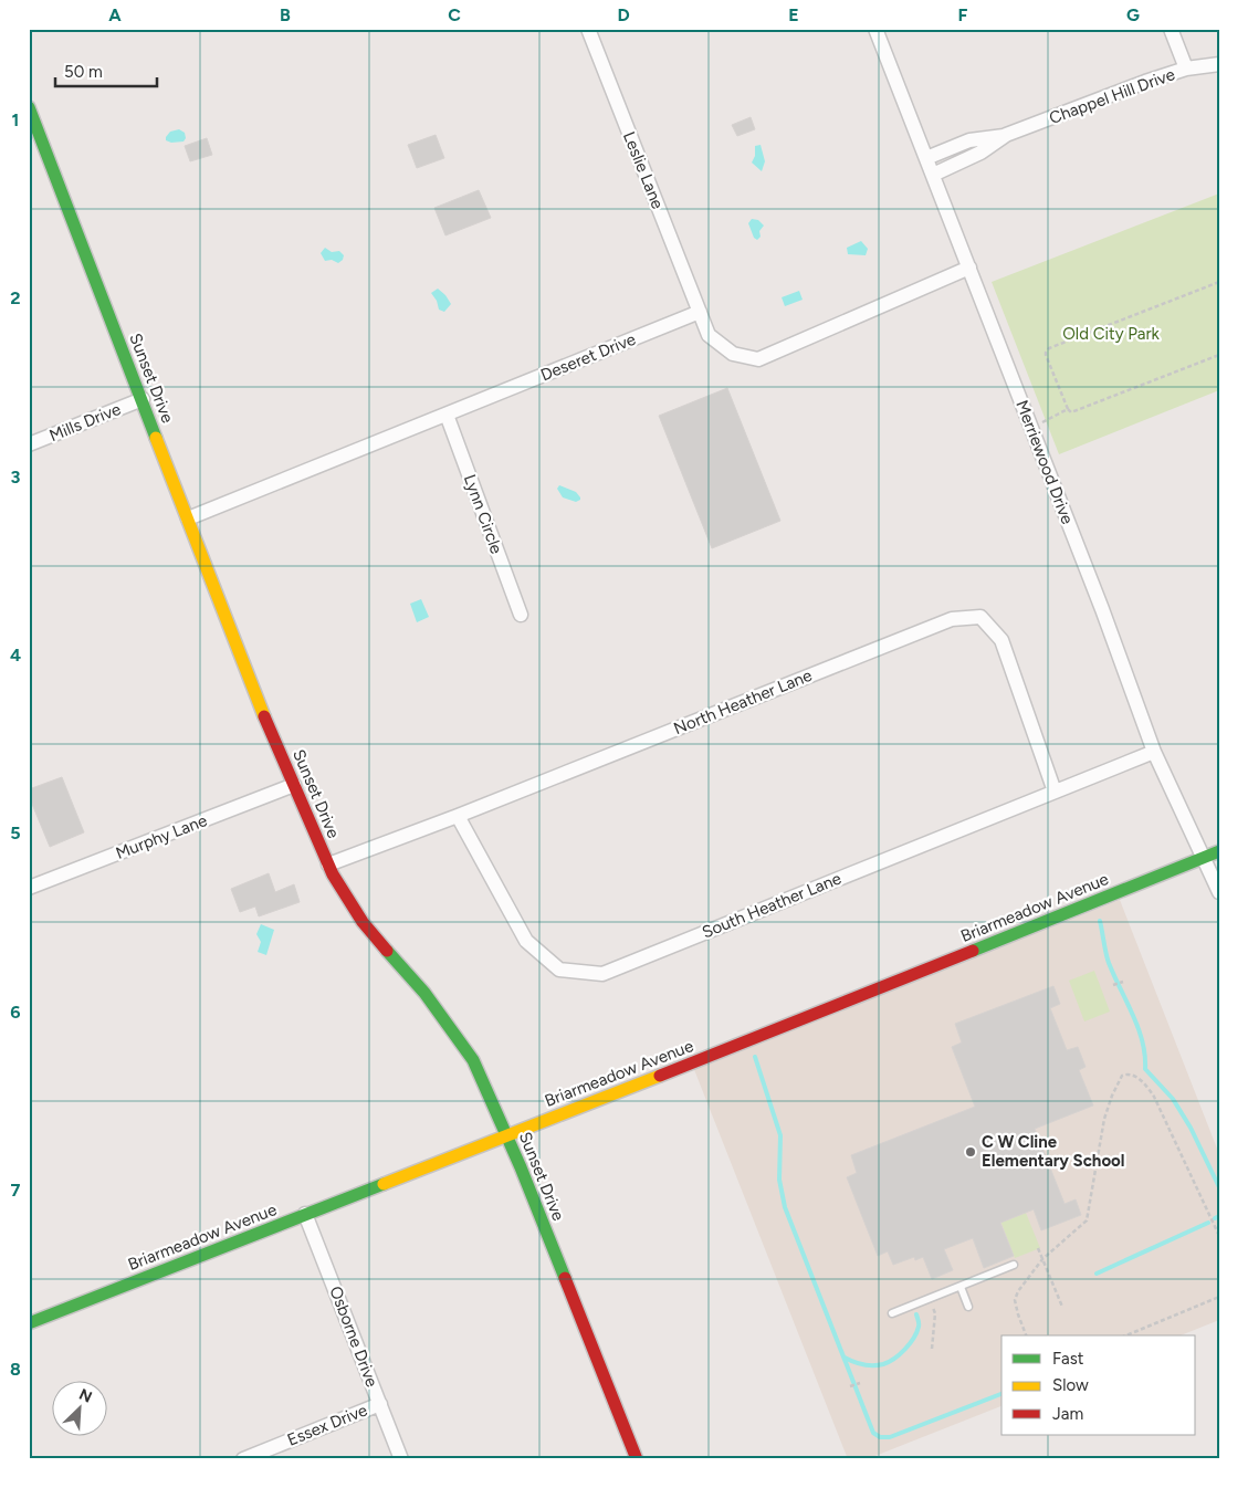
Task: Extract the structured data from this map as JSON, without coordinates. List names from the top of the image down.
{
  "streets": {
    "street": [
      "Chappel Hill Drive",
      "Leslie Lane",
      "Deseret Drive",
      "Sunset Drive",
      "Mills Drive",
      "Merriewood Drive",
      "Lynn Circle",
      "North Heather Lane",
      "Murphy Lane",
      "South Heather Lane",
      "Briarmeadow Avenue",
      "Osborne Drive",
      "Essex Drive"
    ]
  },
  "crossings": [
    ["Chappel Hill Drive", "Merriewood Drive"],
    ["Leslie Lane", "Deseret Drive"],
    ["Deseret Drive", "Sunset Drive"],
    ["Deseret Drive", "Lynn Circle"],
    ["Sunset Drive", "Mills Drive"],
    ["Sunset Drive", "North Heather Lane"],
    ["Sunset Drive", "Murphy Lane"],
    ["Sunset Drive", "Briarmeadow Avenue"],
    ["Merriewood Drive", "South Heather Lane"],
    ["Merriewood Drive", "Briarmeadow Avenue"],
    ["North Heather Lane", "South Heather Lane"],
    ["Briarmeadow Avenue", "Osborne Drive"],
    ["Osborne Drive", "Essex Drive"]
  ],
  "parks": ["Old City Park"],
  "places": ["C W Cline Elementary School"],
  "legend": ["Fast", "Slow", "Jam"],
  "scale_bar": "50 m",
  "north": "top right",
  "grid": {
    "columns": [
      "A",
      "B",
      "C",
      "D",
      "E",
      "F",
      "G"
    ],
    "rows": [
      "1",
      "2",
      "3",
      "4",
      "5",
      "6",
      "7",
      "8"
    ]
  }
}
